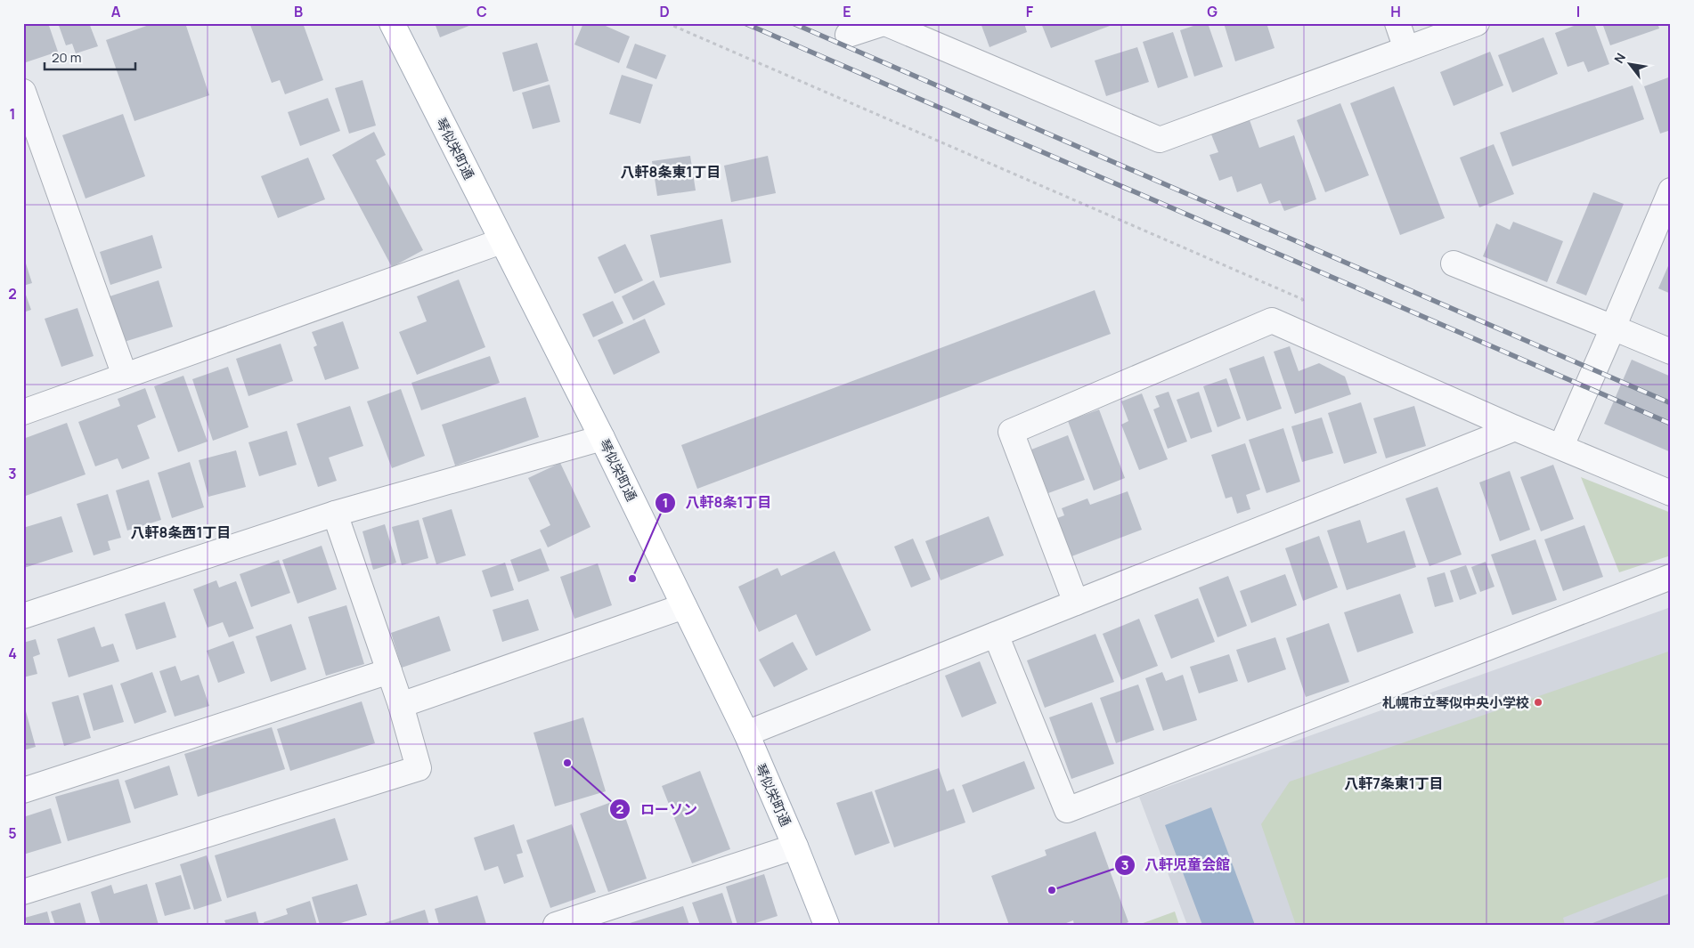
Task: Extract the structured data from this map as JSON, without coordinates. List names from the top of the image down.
{
  "streets": {
    "main road": ["琴似栄町通"]
  },
  "districts": ["八軒8条東1丁目", "八軒8条西1丁目", "八軒7条東1丁目"],
  "places": [
    "八軒8条1丁目",
    "札幌市立琴似中央小学校",
    "ローソン",
    "八軒児童会館"
  ],
  "scale_bar": "20 m",
  "north": "top left",
  "grid": {
    "columns": [
      "A",
      "B",
      "C",
      "D",
      "E",
      "F",
      "G",
      "H",
      "I"
    ],
    "rows": [
      "1",
      "2",
      "3",
      "4",
      "5"
    ]
  }
}
